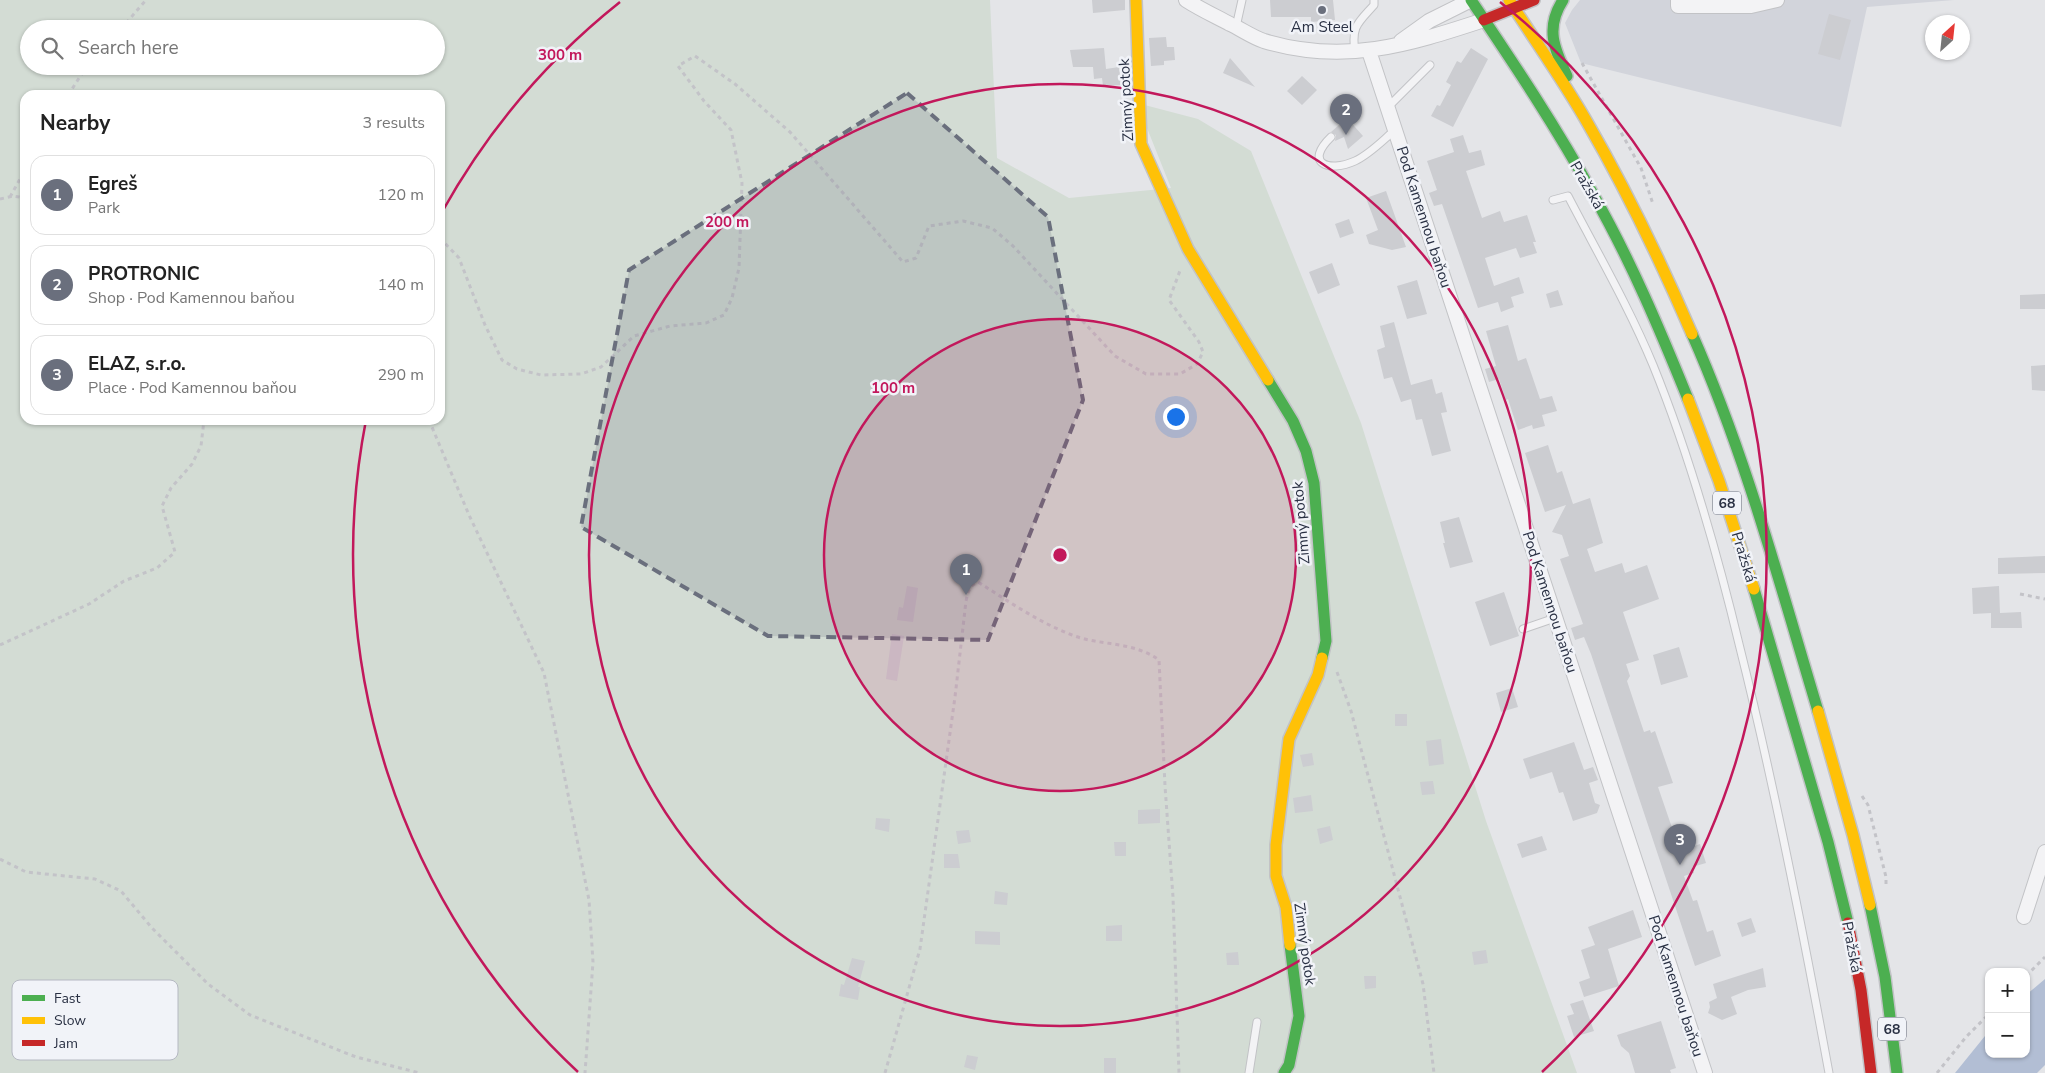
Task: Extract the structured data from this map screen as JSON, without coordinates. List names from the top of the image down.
{
  "streets": {
    "main road": ["Zimný potok", "Pražská", "68"],
    "street": ["Pod Kamennou baňou"]
  },
  "places": ["Am Steel"],
  "legend": ["Fast", "Slow", "Jam"],
  "north": "top right",
  "page": {
    "search": "Search here",
    "heading": ["Nearby", "3 results"],
    "pins": ["2", "1", "3"],
    "list": [
      {
        "mark": "1",
        "name": "Egreš",
        "note": "Park",
        "value": "120 m"
      },
      {
        "mark": "2",
        "name": "PROTRONIC",
        "note": "Shop · Pod Kamennou baňou",
        "value": "140 m"
      },
      {
        "mark": "3",
        "name": "ELAZ, s.r.o.",
        "note": "Place · Pod Kamennou baňou",
        "value": "290 m"
      }
    ],
    "map_buttons": ["+", "−"]
  },
  "rings": ["300 m", "200 m", "100 m"]
}
